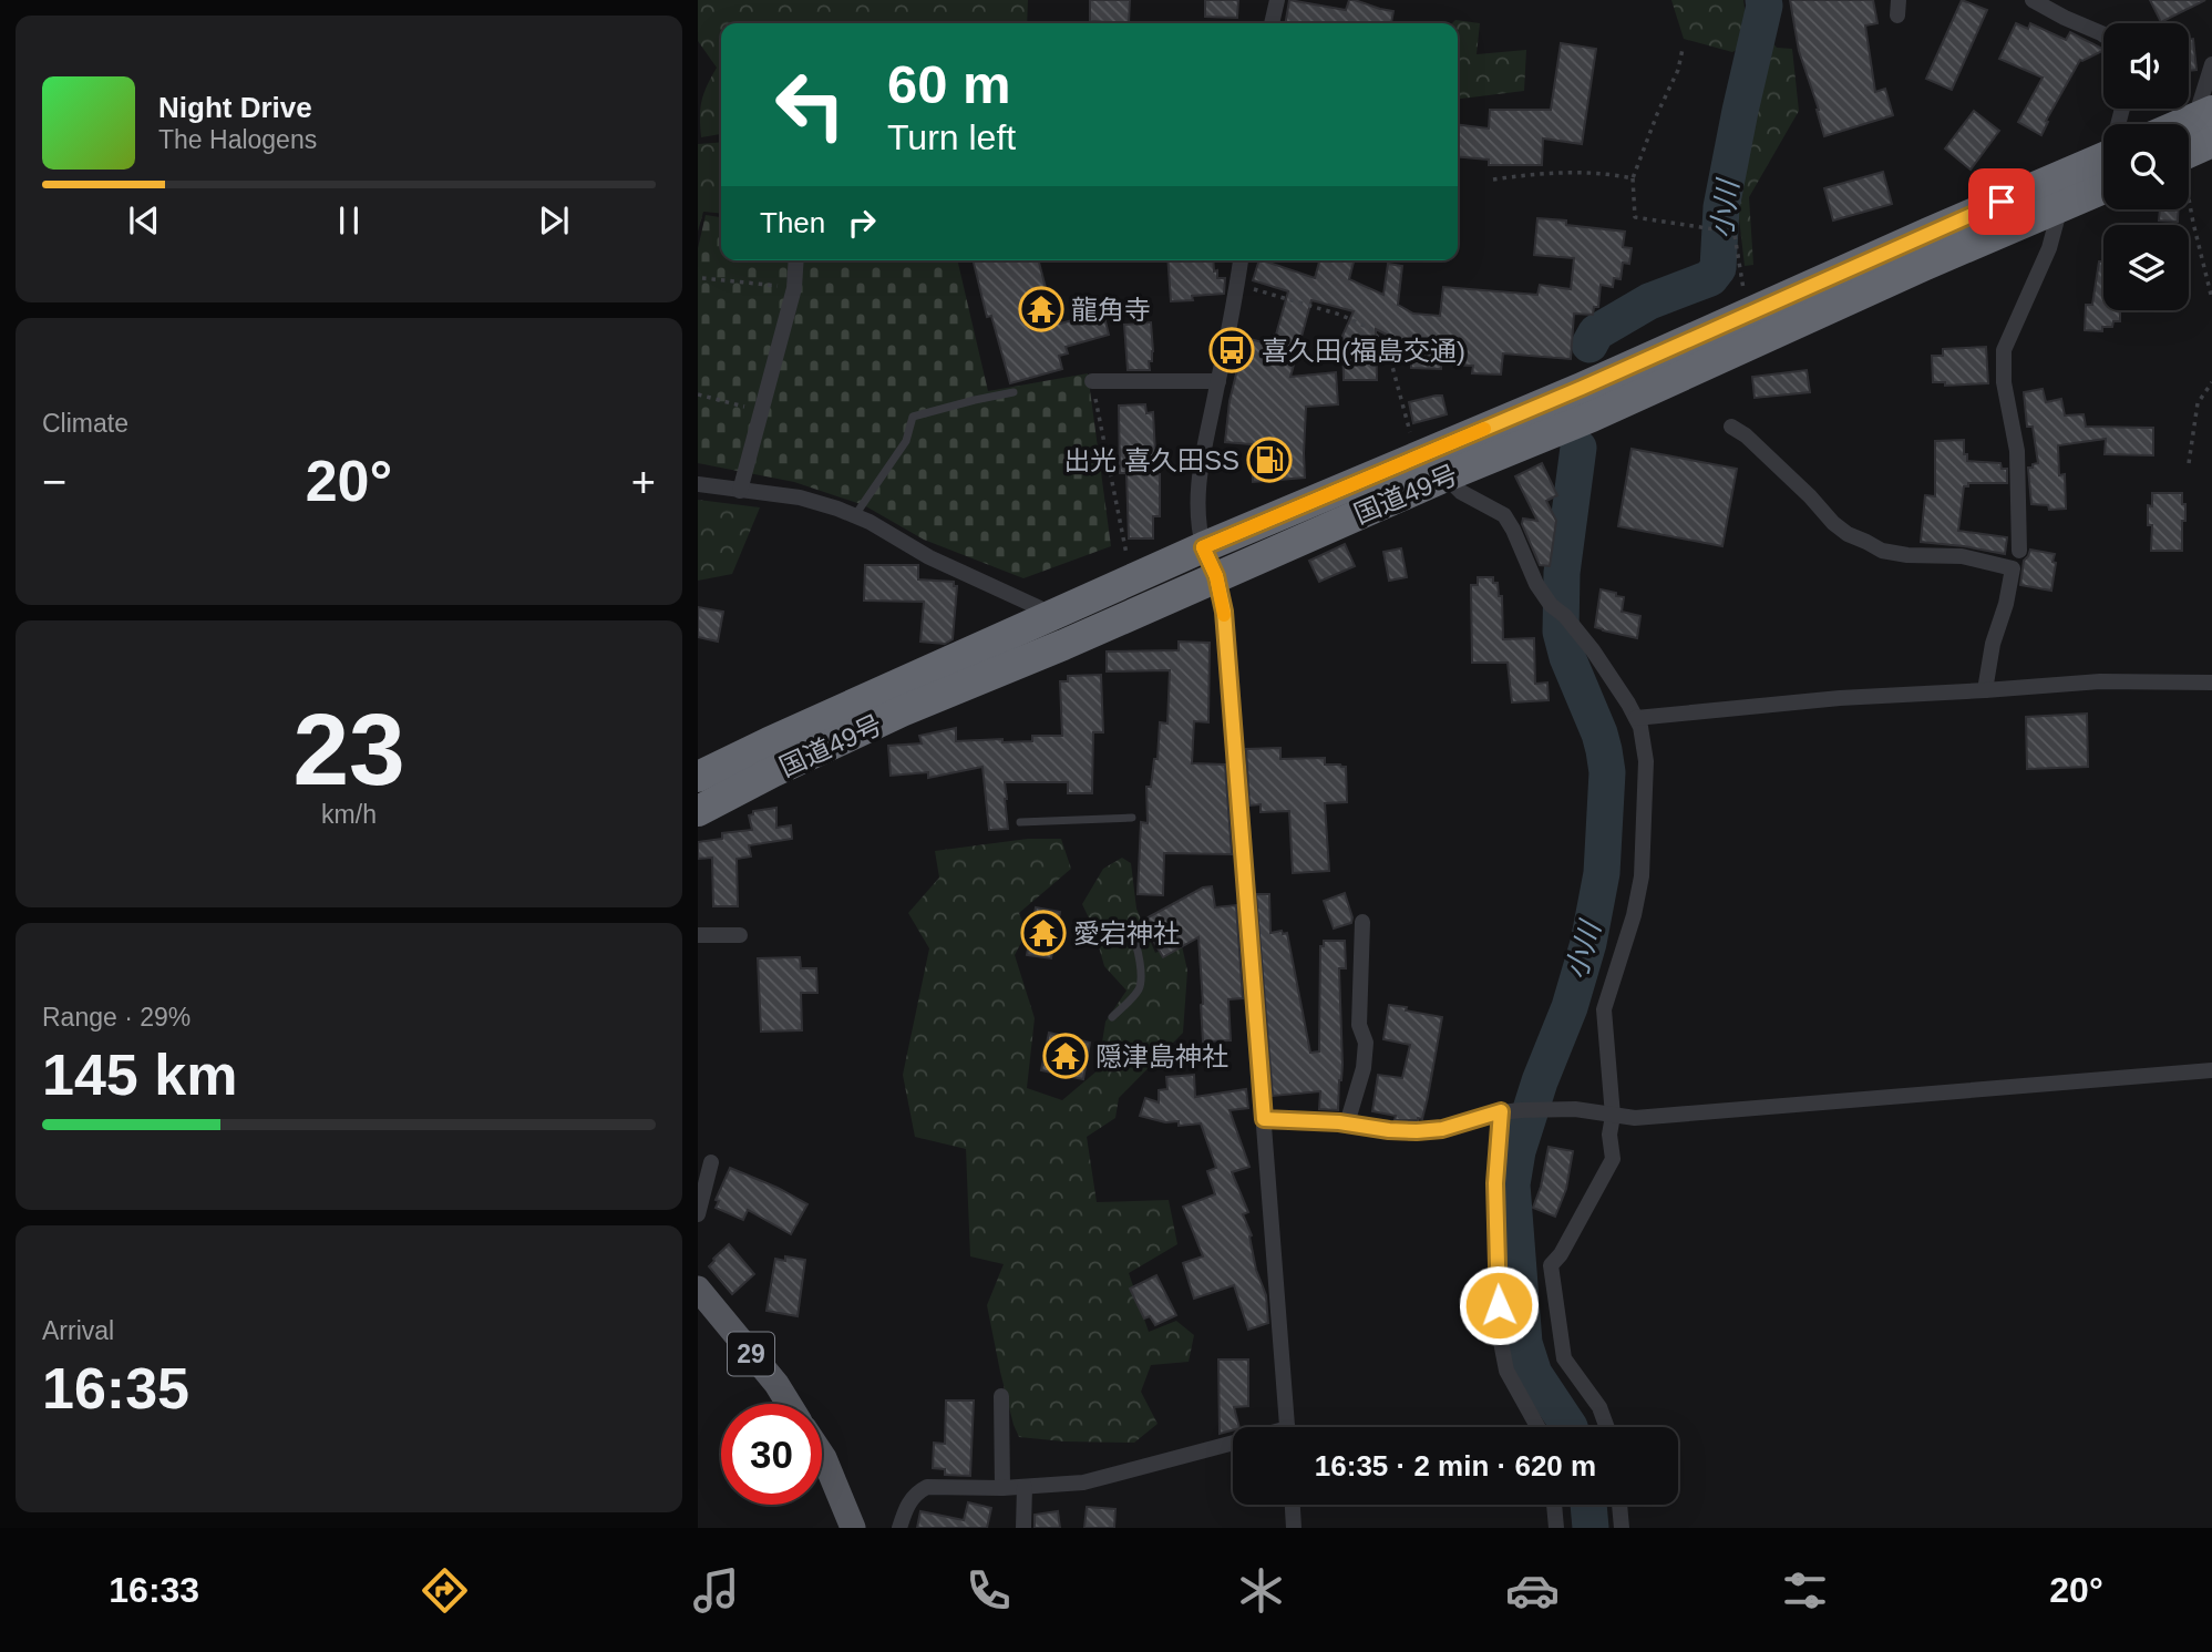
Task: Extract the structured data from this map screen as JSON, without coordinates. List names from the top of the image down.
{
  "streets": {
    "highway": ["国道49号"],
    "main road": ["29"]
  },
  "water": ["小川"],
  "places": {
    "temple": ["龍角寺", "愛宕神社", "隠津島神社"],
    "bus stop": ["喜久田(福島交通)"],
    "fuel station": ["出光 喜久田SS"]
  },
  "page": {
    "turn": ["60 m", "Turn left"],
    "song": ["Night Drive", "The Halogens"],
    "then": "Then",
    "tile": [
      "Climate",
      ["23", "km/h"],
      ["Range · 29%", "145 km"],
      ["Arrival", "16:35"]
    ],
    "heat": ["−", "20°", "+"],
    "limit": "30",
    "trip": "16:35 · 2 min · 620 m",
    "tabs": ["16:33", "20°"]
  }
}
